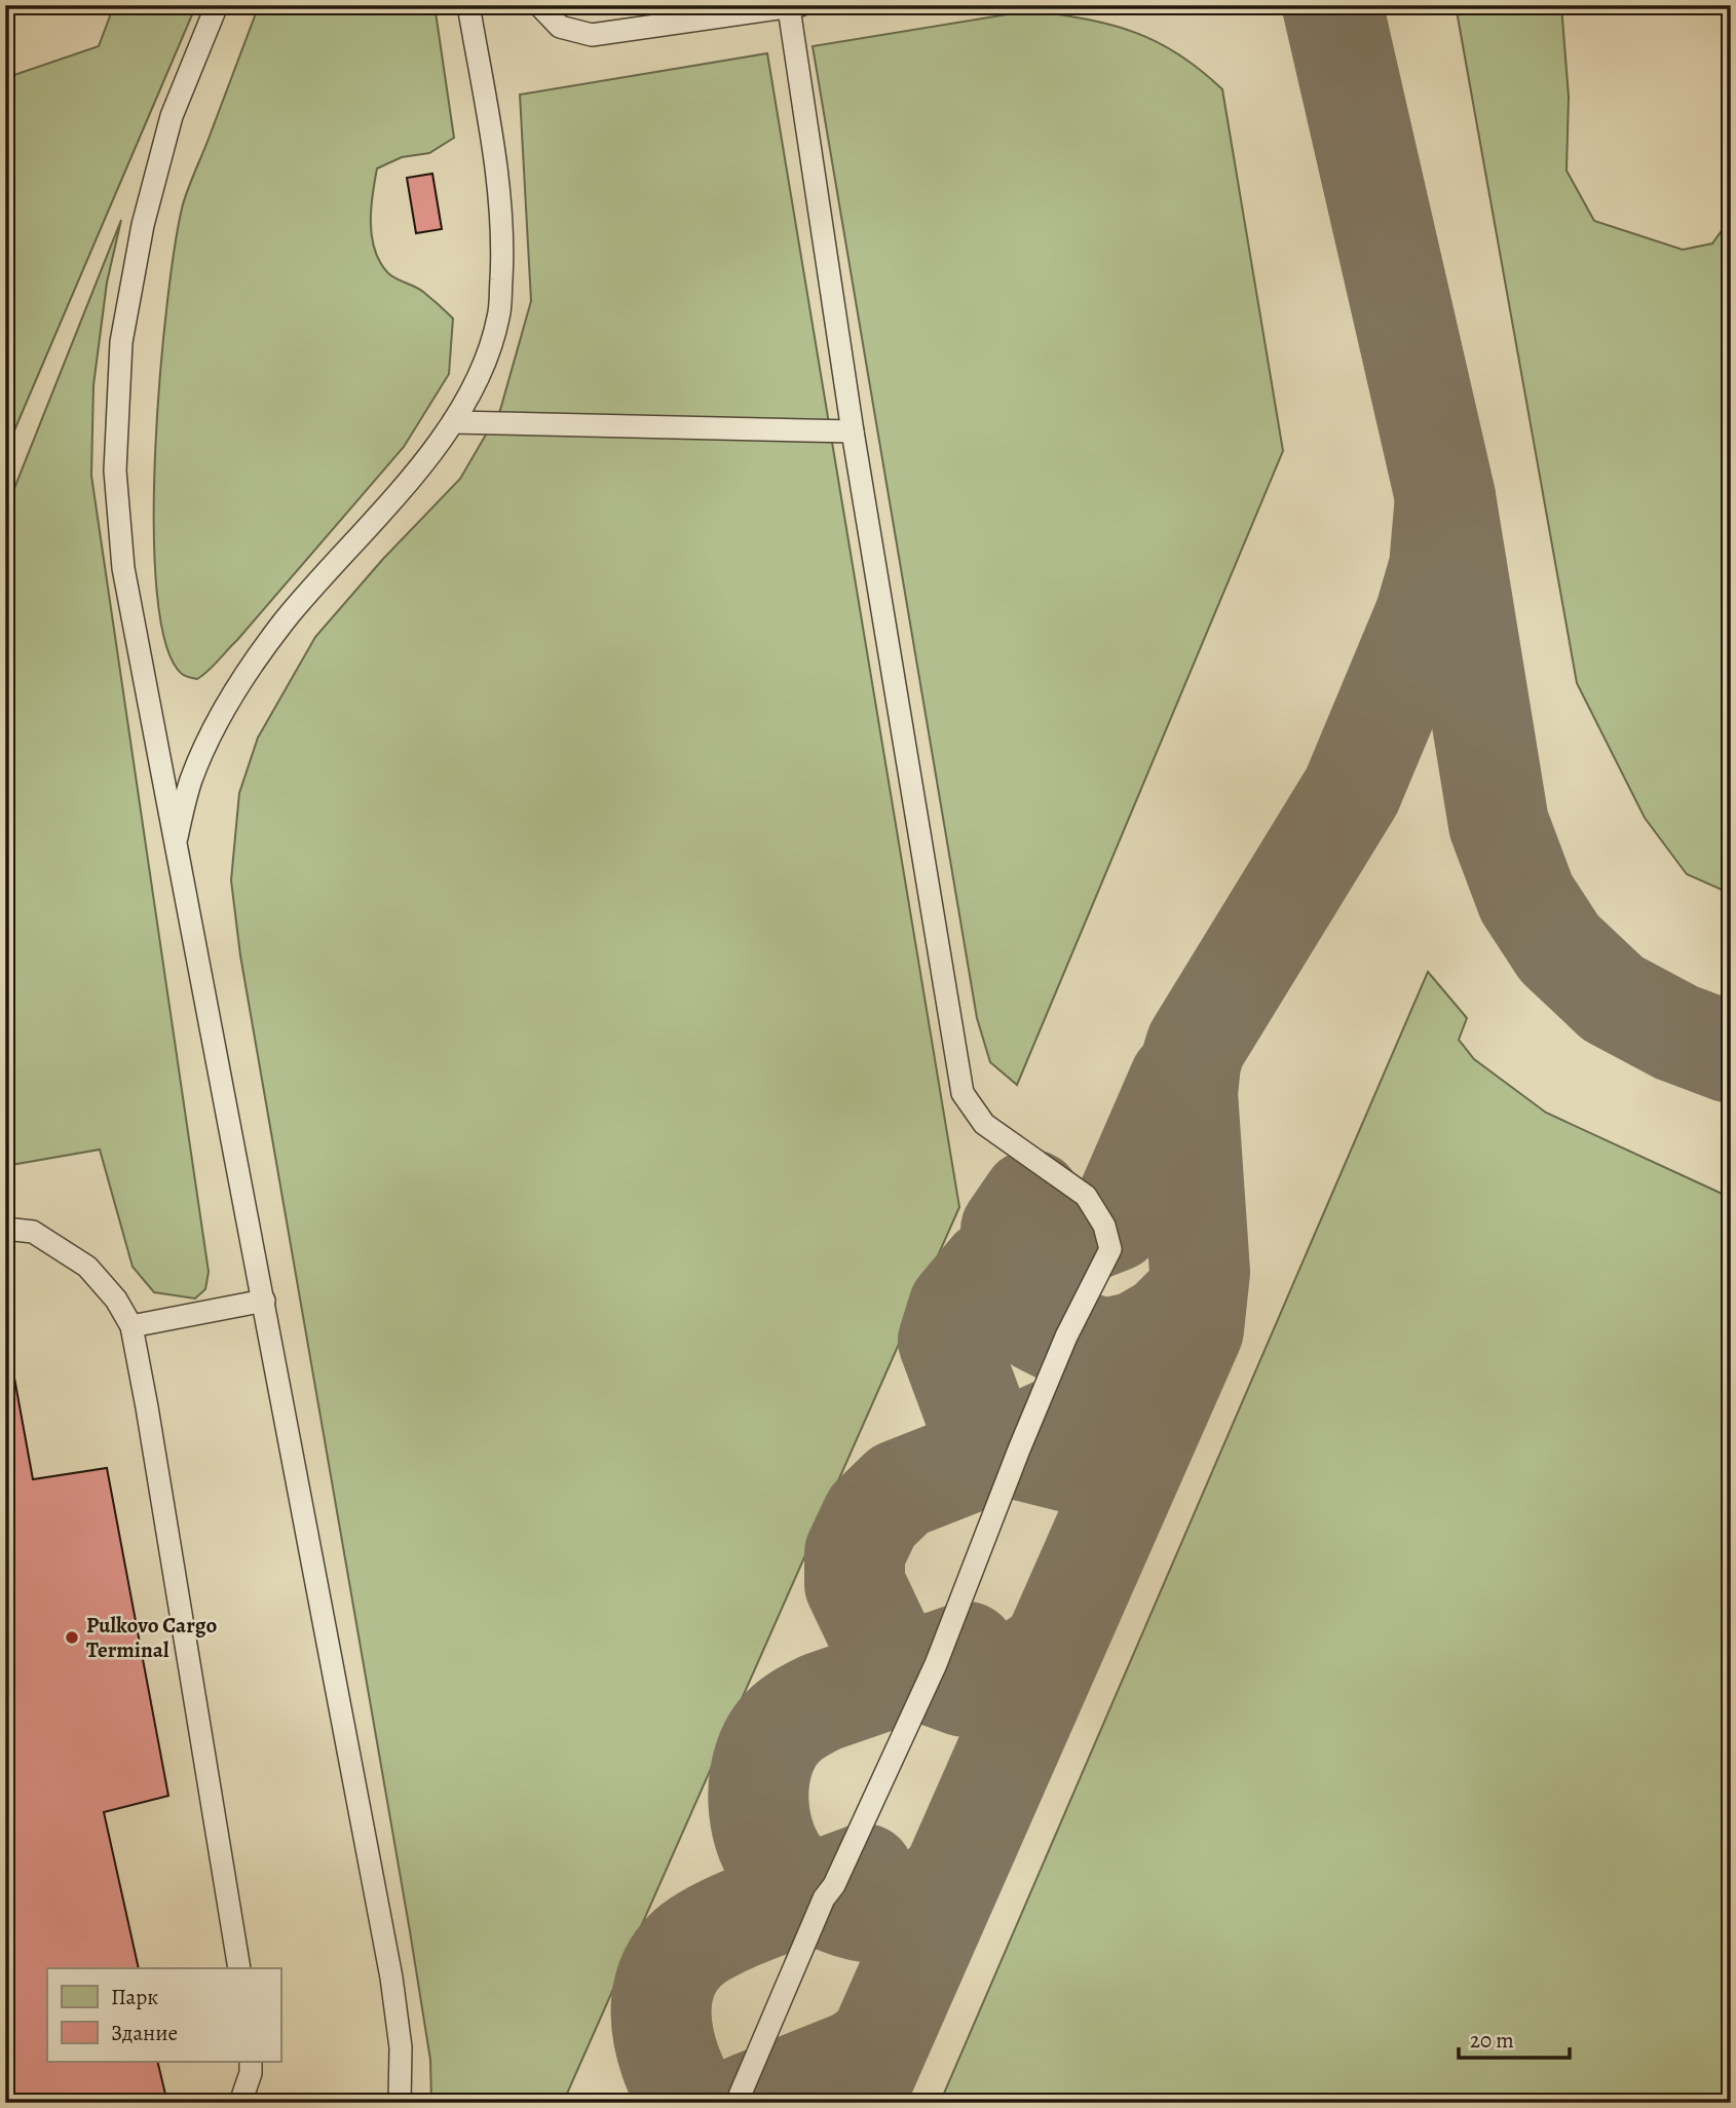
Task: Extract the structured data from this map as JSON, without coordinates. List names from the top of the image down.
{
  "places": ["Pulkovo Cargo Terminal"],
  "legend": ["Парк", "Здание"],
  "scale_bar": "20 m"
}
